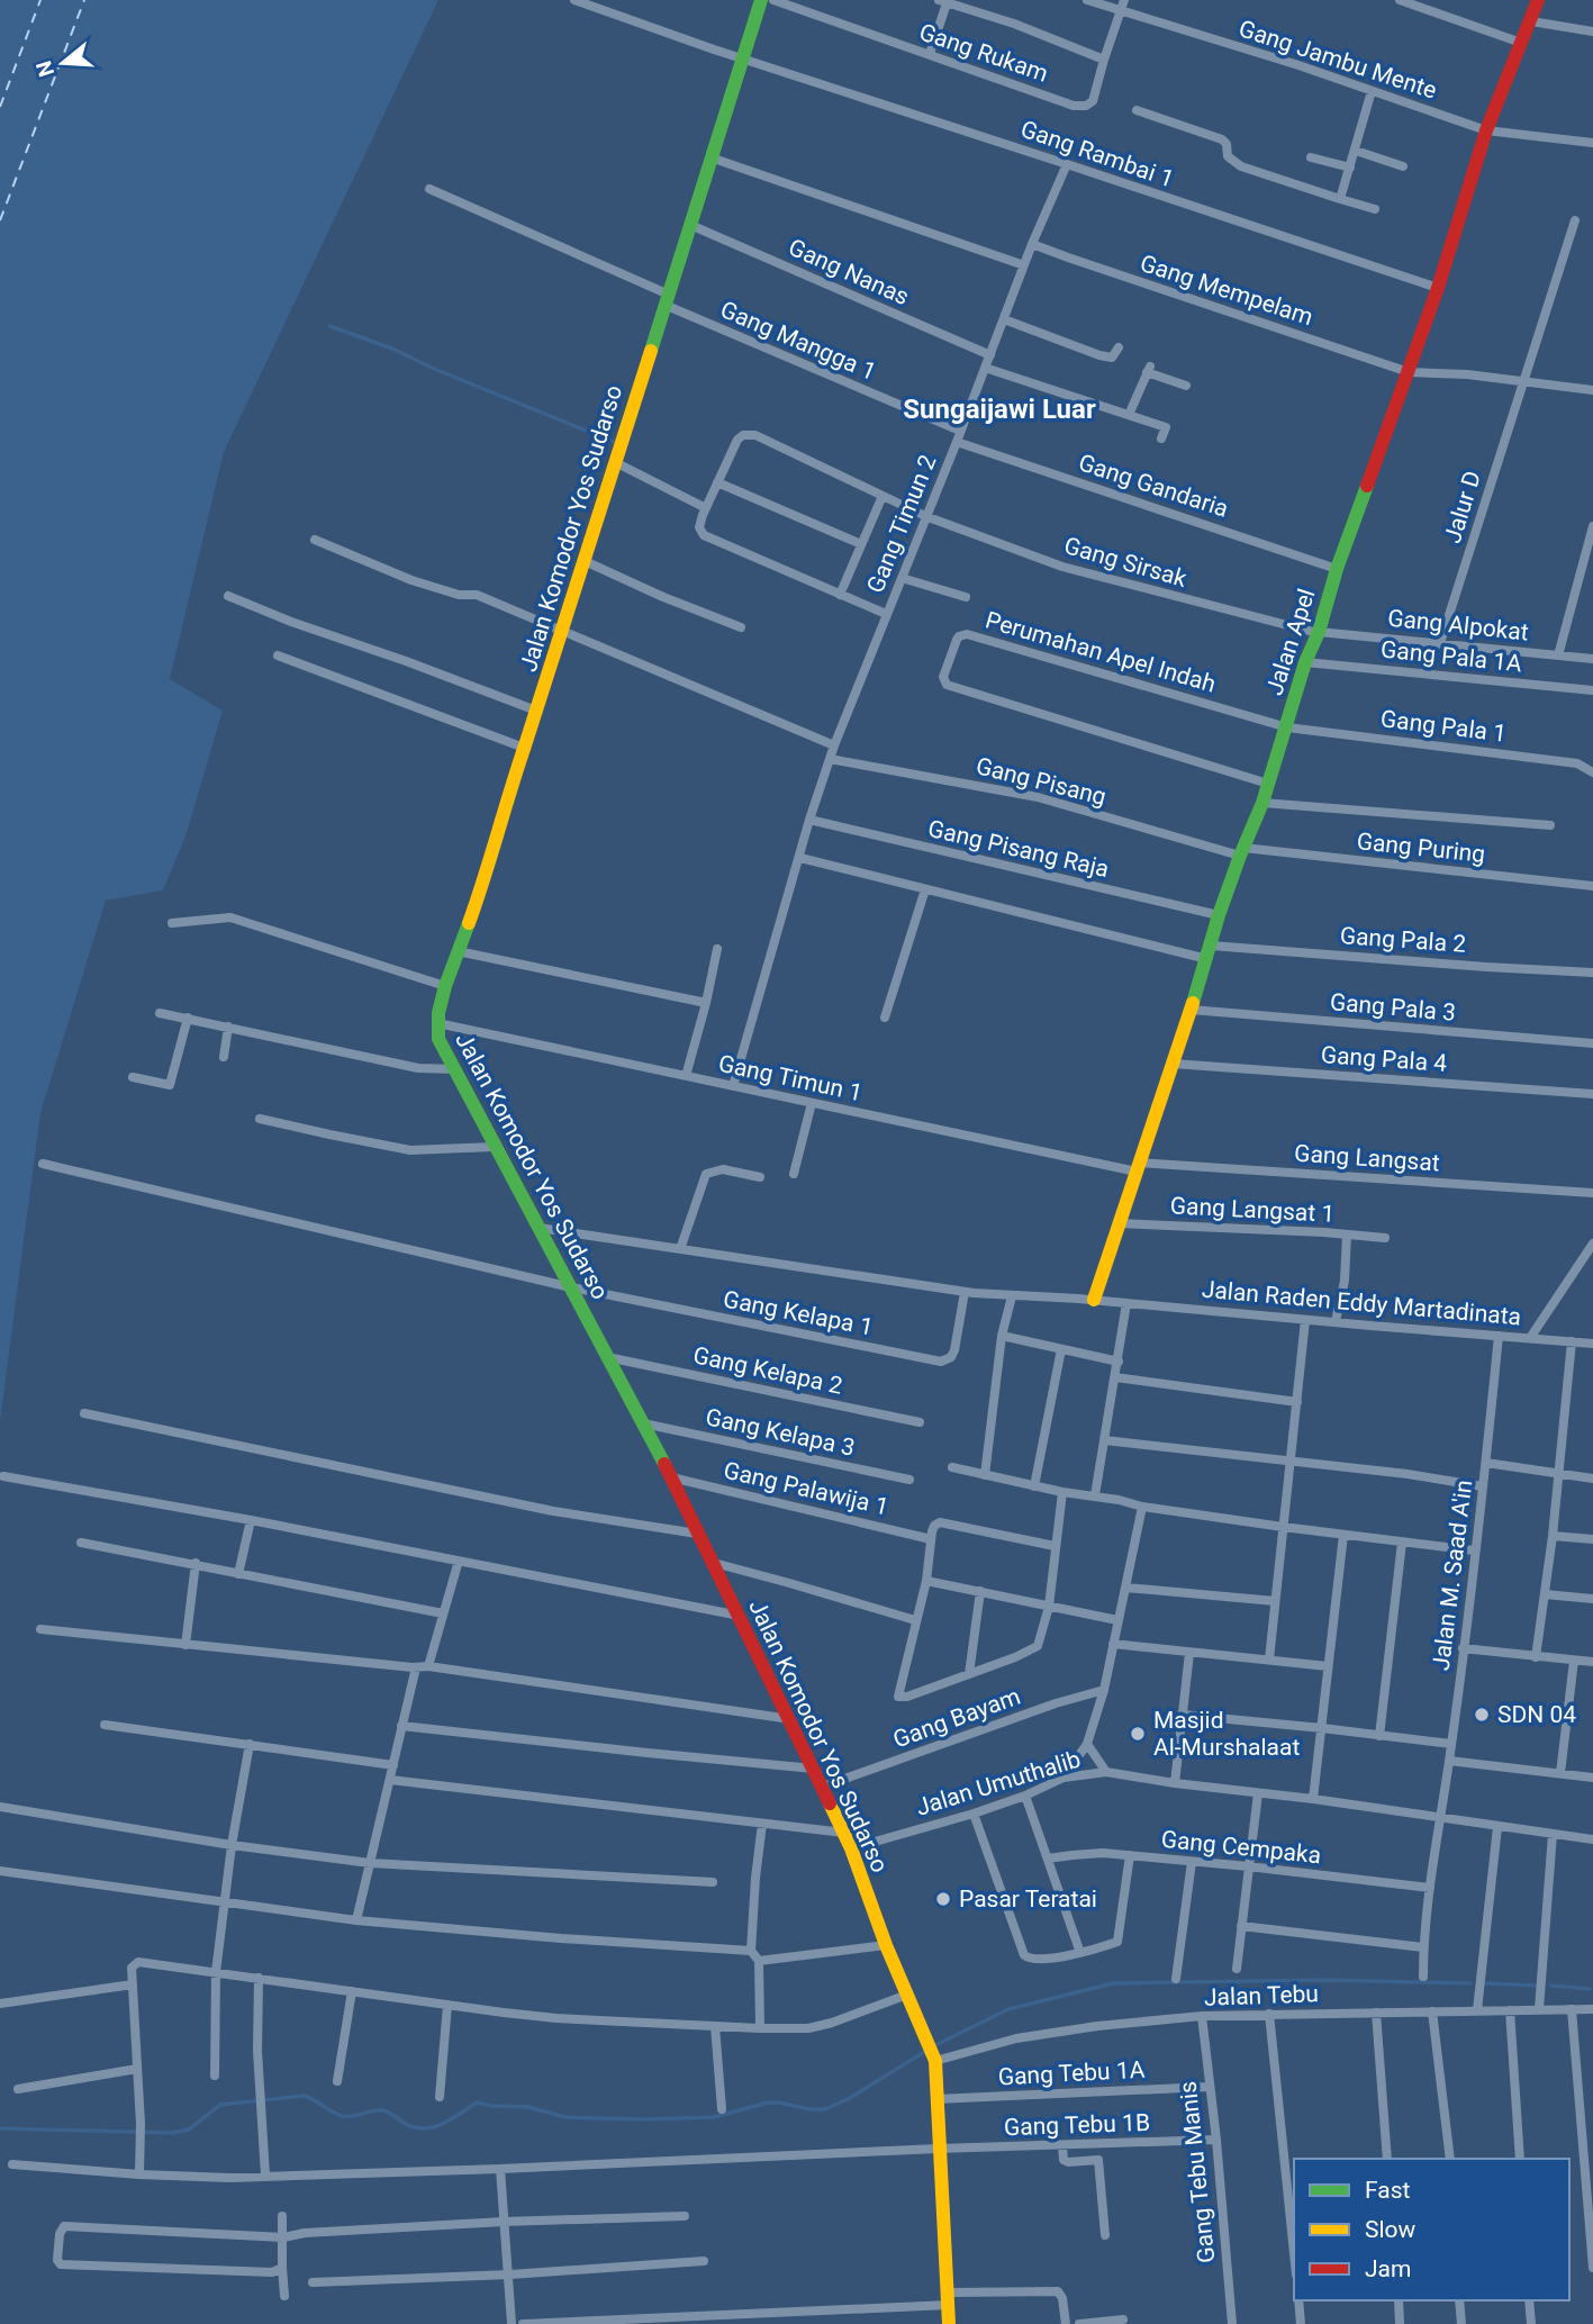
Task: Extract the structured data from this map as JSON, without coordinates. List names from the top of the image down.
{
  "streets": {
    "street": [
      "Gang Rukam",
      "Gang Jambu Mente",
      "Gang Rambai 1",
      "Gang Nanas",
      "Gang Mempelam",
      "Gang Mangga 1",
      "Gang Gandaria",
      "Jalur D",
      "Gang Timun 2",
      "Jalan Komodor Yos Sudarso",
      "Gang Sirsak",
      "Gang Alpokat",
      "Jalan Apel",
      "Perumahan Apel Indah",
      "Gang Pala 1A",
      "Gang Pala 1",
      "Gang Pisang",
      "Gang Puring",
      "Gang Pisang Raja",
      "Gang Pala 2",
      "Gang Pala 3",
      "Gang Pala 4",
      "Gang Timun 1",
      "Gang Langsat",
      "Gang Langsat 1",
      "Jalan Raden Eddy Martadinata",
      "Gang Kelapa 1",
      "Gang Kelapa 2",
      "Gang Kelapa 3",
      "Gang Palawija 1",
      "Jalan M. Saad A'in",
      "Gang Bayam",
      "Jalan Umuthalib",
      "Gang Cempaka",
      "Jalan Tebu",
      "Gang Tebu 1A",
      "Gang Tebu 1B",
      "Gang Tebu Manis"
    ]
  },
  "crossings": [
    ["Gang Rukam", "Gang Jambu Mente"],
    ["Gang Jambu Mente", "Jalan Apel"],
    ["Gang Rambai 1", "Gang Timun 2"],
    ["Gang Rambai 1", "Jalan Komodor Yos Sudarso"],
    ["Gang Rambai 1", "Jalan Apel"],
    ["Gang Nanas", "Gang Timun 2"],
    ["Gang Nanas", "Jalan Komodor Yos Sudarso"],
    ["Gang Mempelam", "Jalur D"],
    ["Gang Mempelam", "Gang Timun 2"],
    ["Gang Mempelam", "Jalan Apel"],
    ["Gang Mangga 1", "Gang Timun 2"],
    ["Gang Mangga 1", "Jalan Komodor Yos Sudarso"],
    ["Gang Gandaria", "Gang Timun 2"],
    ["Gang Gandaria", "Jalan Apel"],
    ["Jalur D", "Gang Alpokat"],
    ["Gang Timun 2", "Gang Sirsak"],
    ["Gang Timun 2", "Gang Pisang"],
    ["Gang Timun 2", "Gang Pisang Raja"],
    ["Gang Timun 2", "Gang Timun 1"],
    ["Jalan Komodor Yos Sudarso", "Gang Timun 1"],
    ["Jalan Komodor Yos Sudarso", "Jalan Raden Eddy Martadinata"],
    ["Jalan Komodor Yos Sudarso", "Gang Kelapa 1"],
    ["Jalan Komodor Yos Sudarso", "Gang Kelapa 2"],
    ["Jalan Komodor Yos Sudarso", "Gang Kelapa 3"],
    ["Jalan Komodor Yos Sudarso", "Gang Palawija 1"],
    ["Jalan Komodor Yos Sudarso", "Gang Bayam"],
    ["Jalan Komodor Yos Sudarso", "Jalan Umuthalib"],
    ["Jalan Komodor Yos Sudarso", "Jalan Tebu"],
    ["Jalan Komodor Yos Sudarso", "Gang Tebu 1A"],
    ["Jalan Komodor Yos Sudarso", "Gang Tebu 1B"],
    ["Gang Sirsak", "Gang Alpokat"],
    ["Gang Sirsak", "Jalan Apel"],
    ["Gang Alpokat", "Jalan Apel"],
    ["Jalan Apel", "Perumahan Apel Indah"],
    ["Jalan Apel", "Gang Pala 1A"],
    ["Jalan Apel", "Gang Pala 1"],
    ["Jalan Apel", "Gang Pisang"],
    ["Jalan Apel", "Gang Puring"],
    ["Jalan Apel", "Gang Pisang Raja"],
    ["Jalan Apel", "Gang Pala 2"],
    ["Jalan Apel", "Gang Pala 3"],
    ["Jalan Apel", "Gang Pala 4"],
    ["Jalan Apel", "Gang Timun 1"],
    ["Jalan Apel", "Gang Langsat"],
    ["Jalan Apel", "Gang Langsat 1"],
    ["Jalan Apel", "Jalan Raden Eddy Martadinata"],
    ["Perumahan Apel Indah", "Gang Pala 1"],
    ["Gang Pisang", "Gang Puring"],
    ["Gang Timun 1", "Gang Langsat"],
    ["Jalan Raden Eddy Martadinata", "Gang Kelapa 1"],
    ["Jalan Raden Eddy Martadinata", "Jalan M. Saad A'in"],
    ["Jalan M. Saad A'in", "Jalan Umuthalib"],
    ["Jalan M. Saad A'in", "Gang Cempaka"],
    ["Jalan Tebu", "Gang Tebu Manis"],
    ["Gang Tebu 1A", "Gang Tebu Manis"],
    ["Gang Tebu 1B", "Gang Tebu Manis"]
  ],
  "districts": ["Sungaijawi Luar"],
  "places": ["SDN 04", "Masjid Al-Murshalaat", "Pasar Teratai"],
  "legend": ["Fast", "Slow", "Jam"],
  "north": "left"
}
